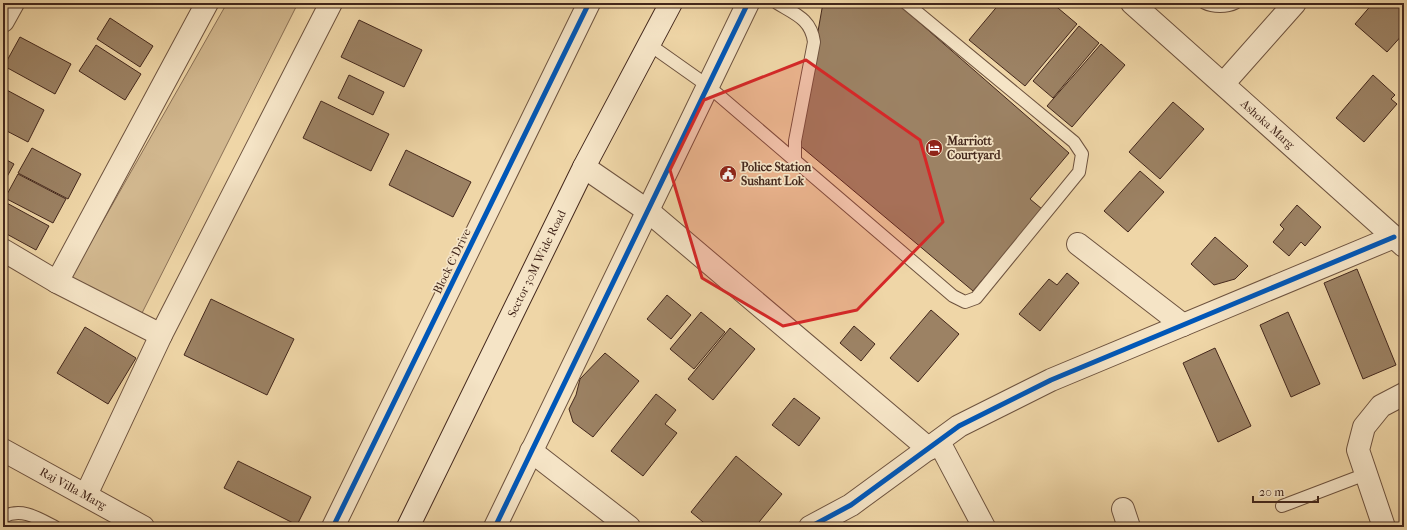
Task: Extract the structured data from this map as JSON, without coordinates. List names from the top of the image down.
{
  "streets": {
    "street": [
      "Ashoka Marg",
      "Block C Drive",
      "Sector 30M Wide Road",
      "Raj Villa Marg"
    ]
  },
  "places": {
    "hotel": ["Marriott Courtyard"],
    "public building": ["Police Station Sushant Lok"]
  },
  "scale_bar": "20 m"
}
